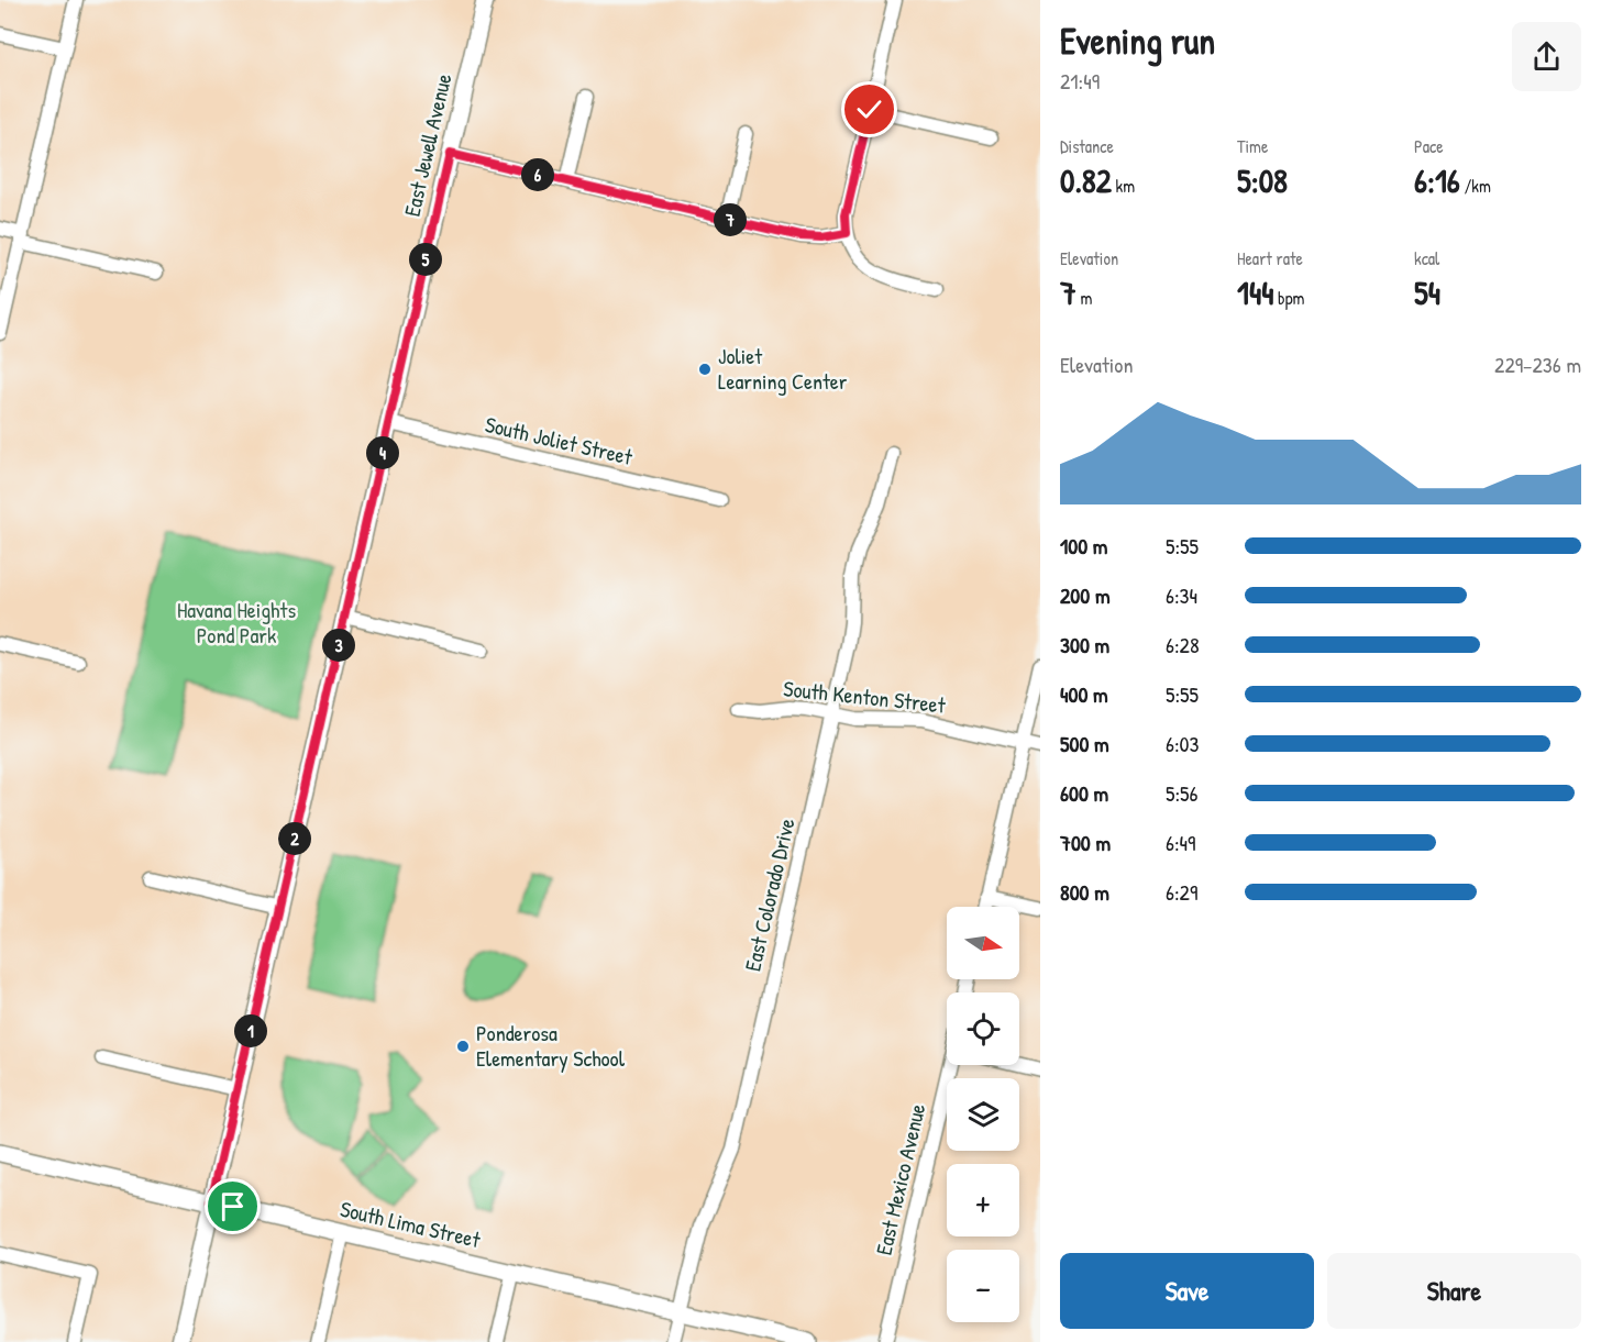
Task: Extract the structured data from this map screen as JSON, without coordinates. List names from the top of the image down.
{
  "streets": {
    "street": [
      "East Jewell Avenue",
      "South Joliet Street",
      "South Kenton Street",
      "East Colorado Drive",
      "East Mexico Avenue",
      "South Lima Street"
    ]
  },
  "crossings": [
    ["East Jewell Avenue", "South Joliet Street"],
    ["East Jewell Avenue", "South Lima Street"],
    ["South Kenton Street", "East Colorado Drive"],
    ["East Colorado Drive", "South Lima Street"]
  ],
  "parks": ["Havana Heights Pond Park"],
  "places": ["Joliet Learning Center", "Ponderosa Elementary School"],
  "north": "right",
  "page": {
    "heading": ["Evening run", "21:49"],
    "stats": [
      ["Distance", "0.82 km"],
      ["Time", "5:08"],
      ["Pace", "6:16 /km"],
      ["Elevation", "7 m"],
      ["Heart rate", "144 bpm"],
      ["kcal", "54"]
    ],
    "pins": [
      "6",
      "7",
      "5",
      "4",
      "3",
      "2",
      "1"
    ],
    "chart": ["Elevation", "229–236 m"],
    "list": [
      {
        "name": "100 m",
        "note": "5:55"
      },
      {
        "name": "200 m",
        "note": "6:34"
      },
      {
        "name": "300 m",
        "note": "6:28"
      },
      {
        "name": "400 m",
        "note": "5:55"
      },
      {
        "name": "500 m",
        "note": "6:03"
      },
      {
        "name": "600 m",
        "note": "5:56"
      },
      {
        "name": "700 m",
        "note": "6:49"
      },
      {
        "name": "800 m",
        "note": "6:29"
      }
    ],
    "map_buttons": ["+", "−"],
    "buttons": ["Save", "Share"]
  }
}
